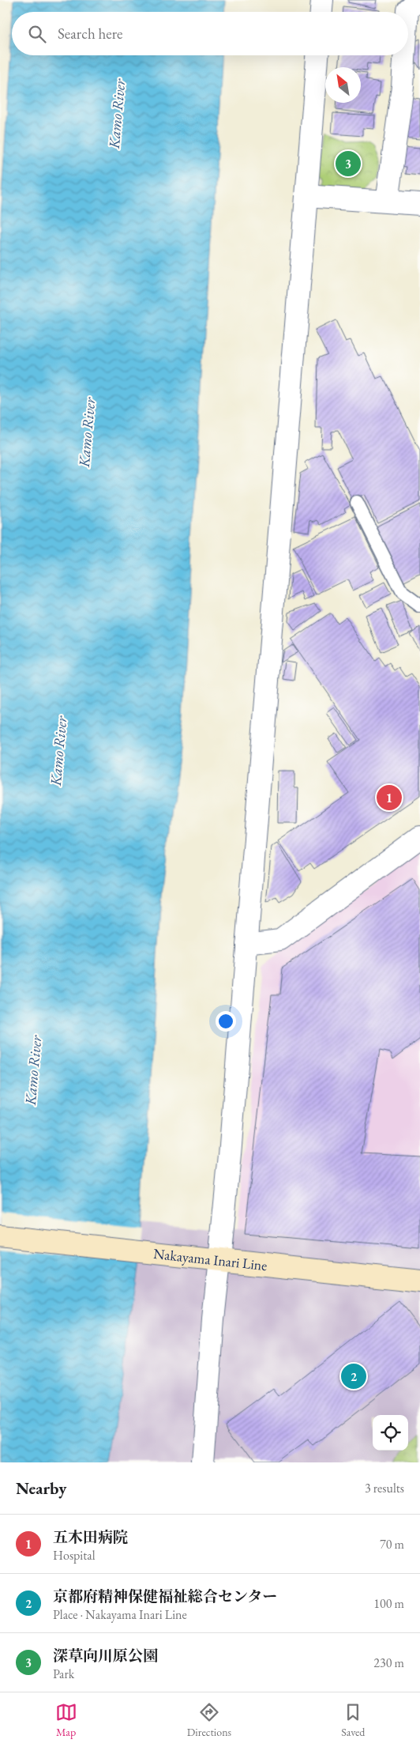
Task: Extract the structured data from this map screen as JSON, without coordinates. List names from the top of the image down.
{
  "streets": {
    "main road": ["Nakayama Inari Line"]
  },
  "water": ["Kamo River"],
  "north": "top left",
  "page": {
    "search": "Search here",
    "pins": ["3", "1", "2"],
    "heading": ["Nearby", "3 results"],
    "list": [
      {
        "mark": "1",
        "name": "五木田病院",
        "note": "Hospital",
        "value": "70 m"
      },
      {
        "mark": "2",
        "name": "京都府精神保健福祉総合センター",
        "note": "Place · Nakayama Inari Line",
        "value": "100 m"
      },
      {
        "mark": "3",
        "name": "深草向川原公園",
        "note": "Park",
        "value": "230 m"
      }
    ],
    "nav": ["Map", "Directions", "Saved"]
  }
}
